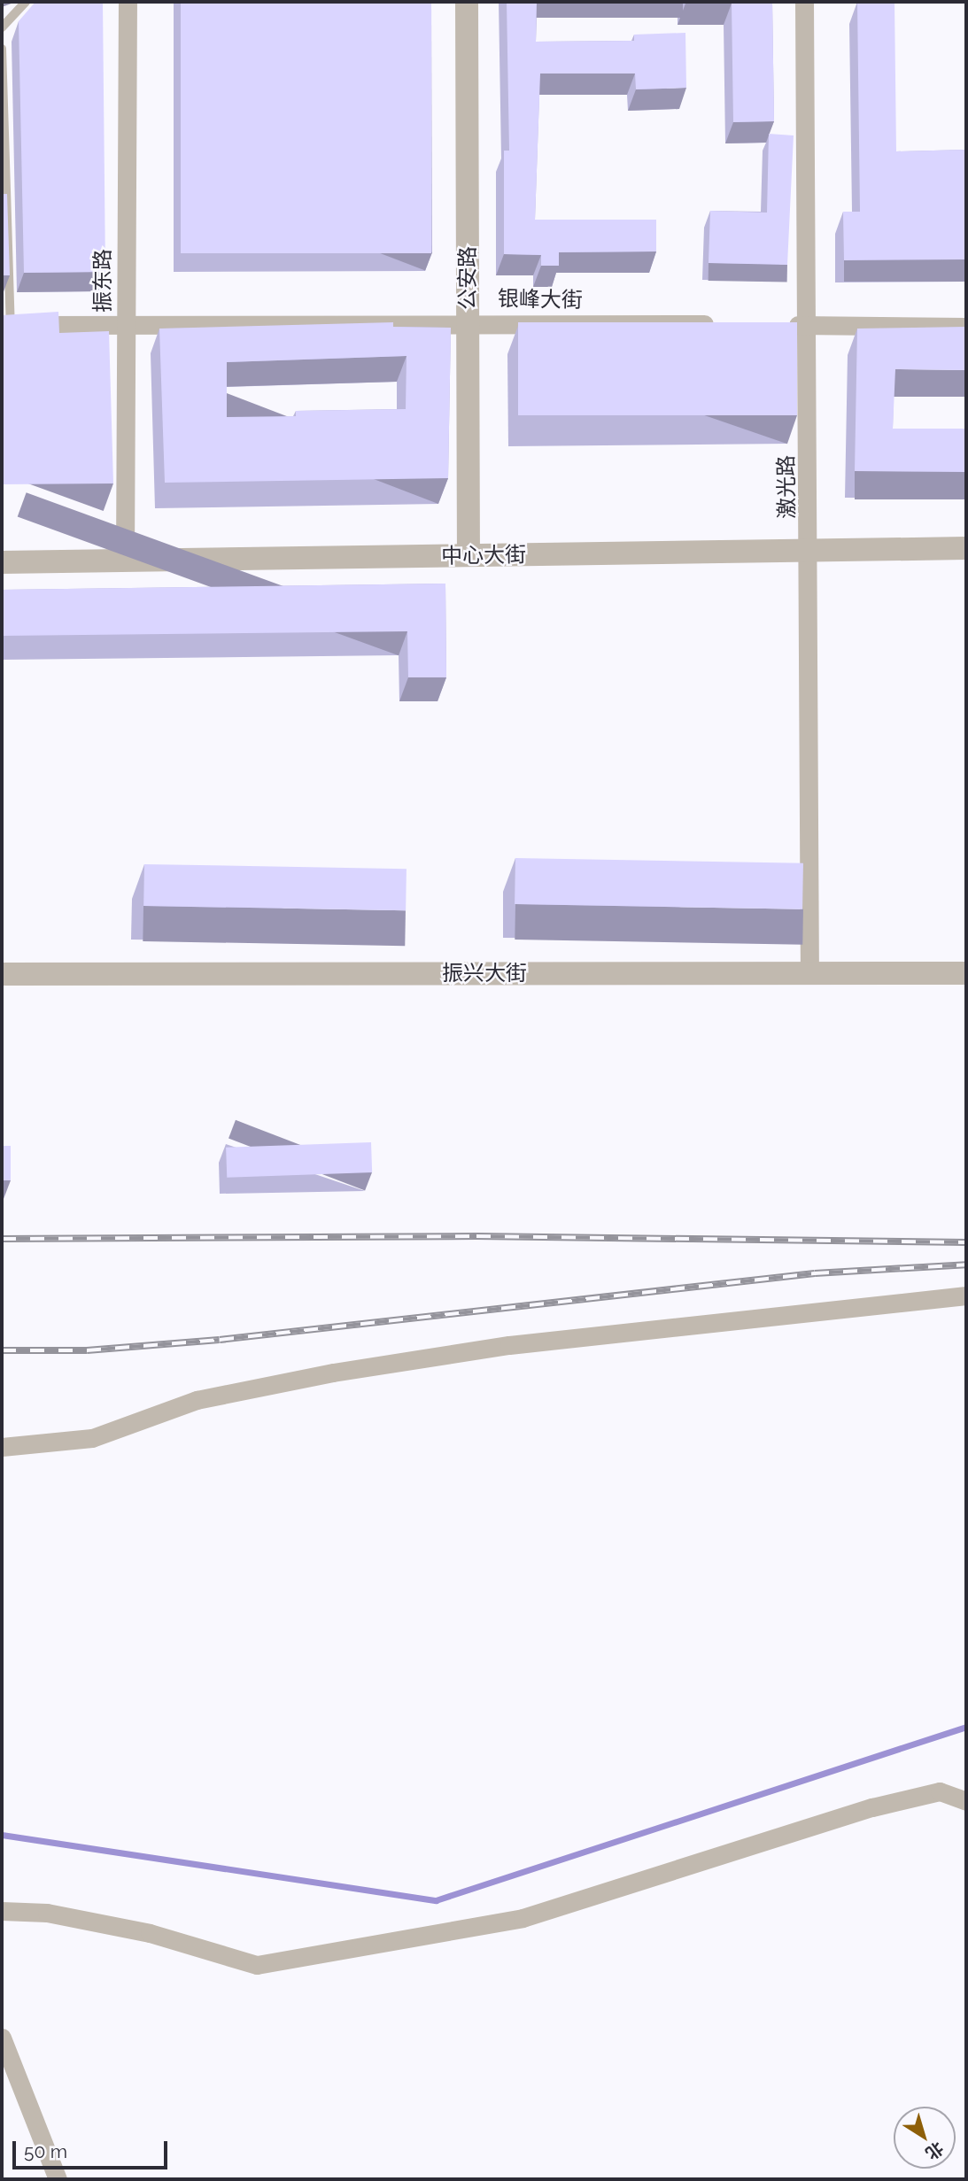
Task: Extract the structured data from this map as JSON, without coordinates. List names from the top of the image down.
{
  "streets": {
    "street": [
      "公安路",
      "振东路",
      "银峰大街",
      "激光路",
      "中心大街",
      "振兴大街"
    ]
  },
  "crossings": [
    ["公安路", "银峰大街"],
    ["公安路", "中心大街"],
    ["振东路", "银峰大街"],
    ["振东路", "中心大街"],
    ["激光路", "中心大街"],
    ["激光路", "振兴大街"]
  ],
  "scale_bar": "50 m",
  "north": "bottom right"
}
